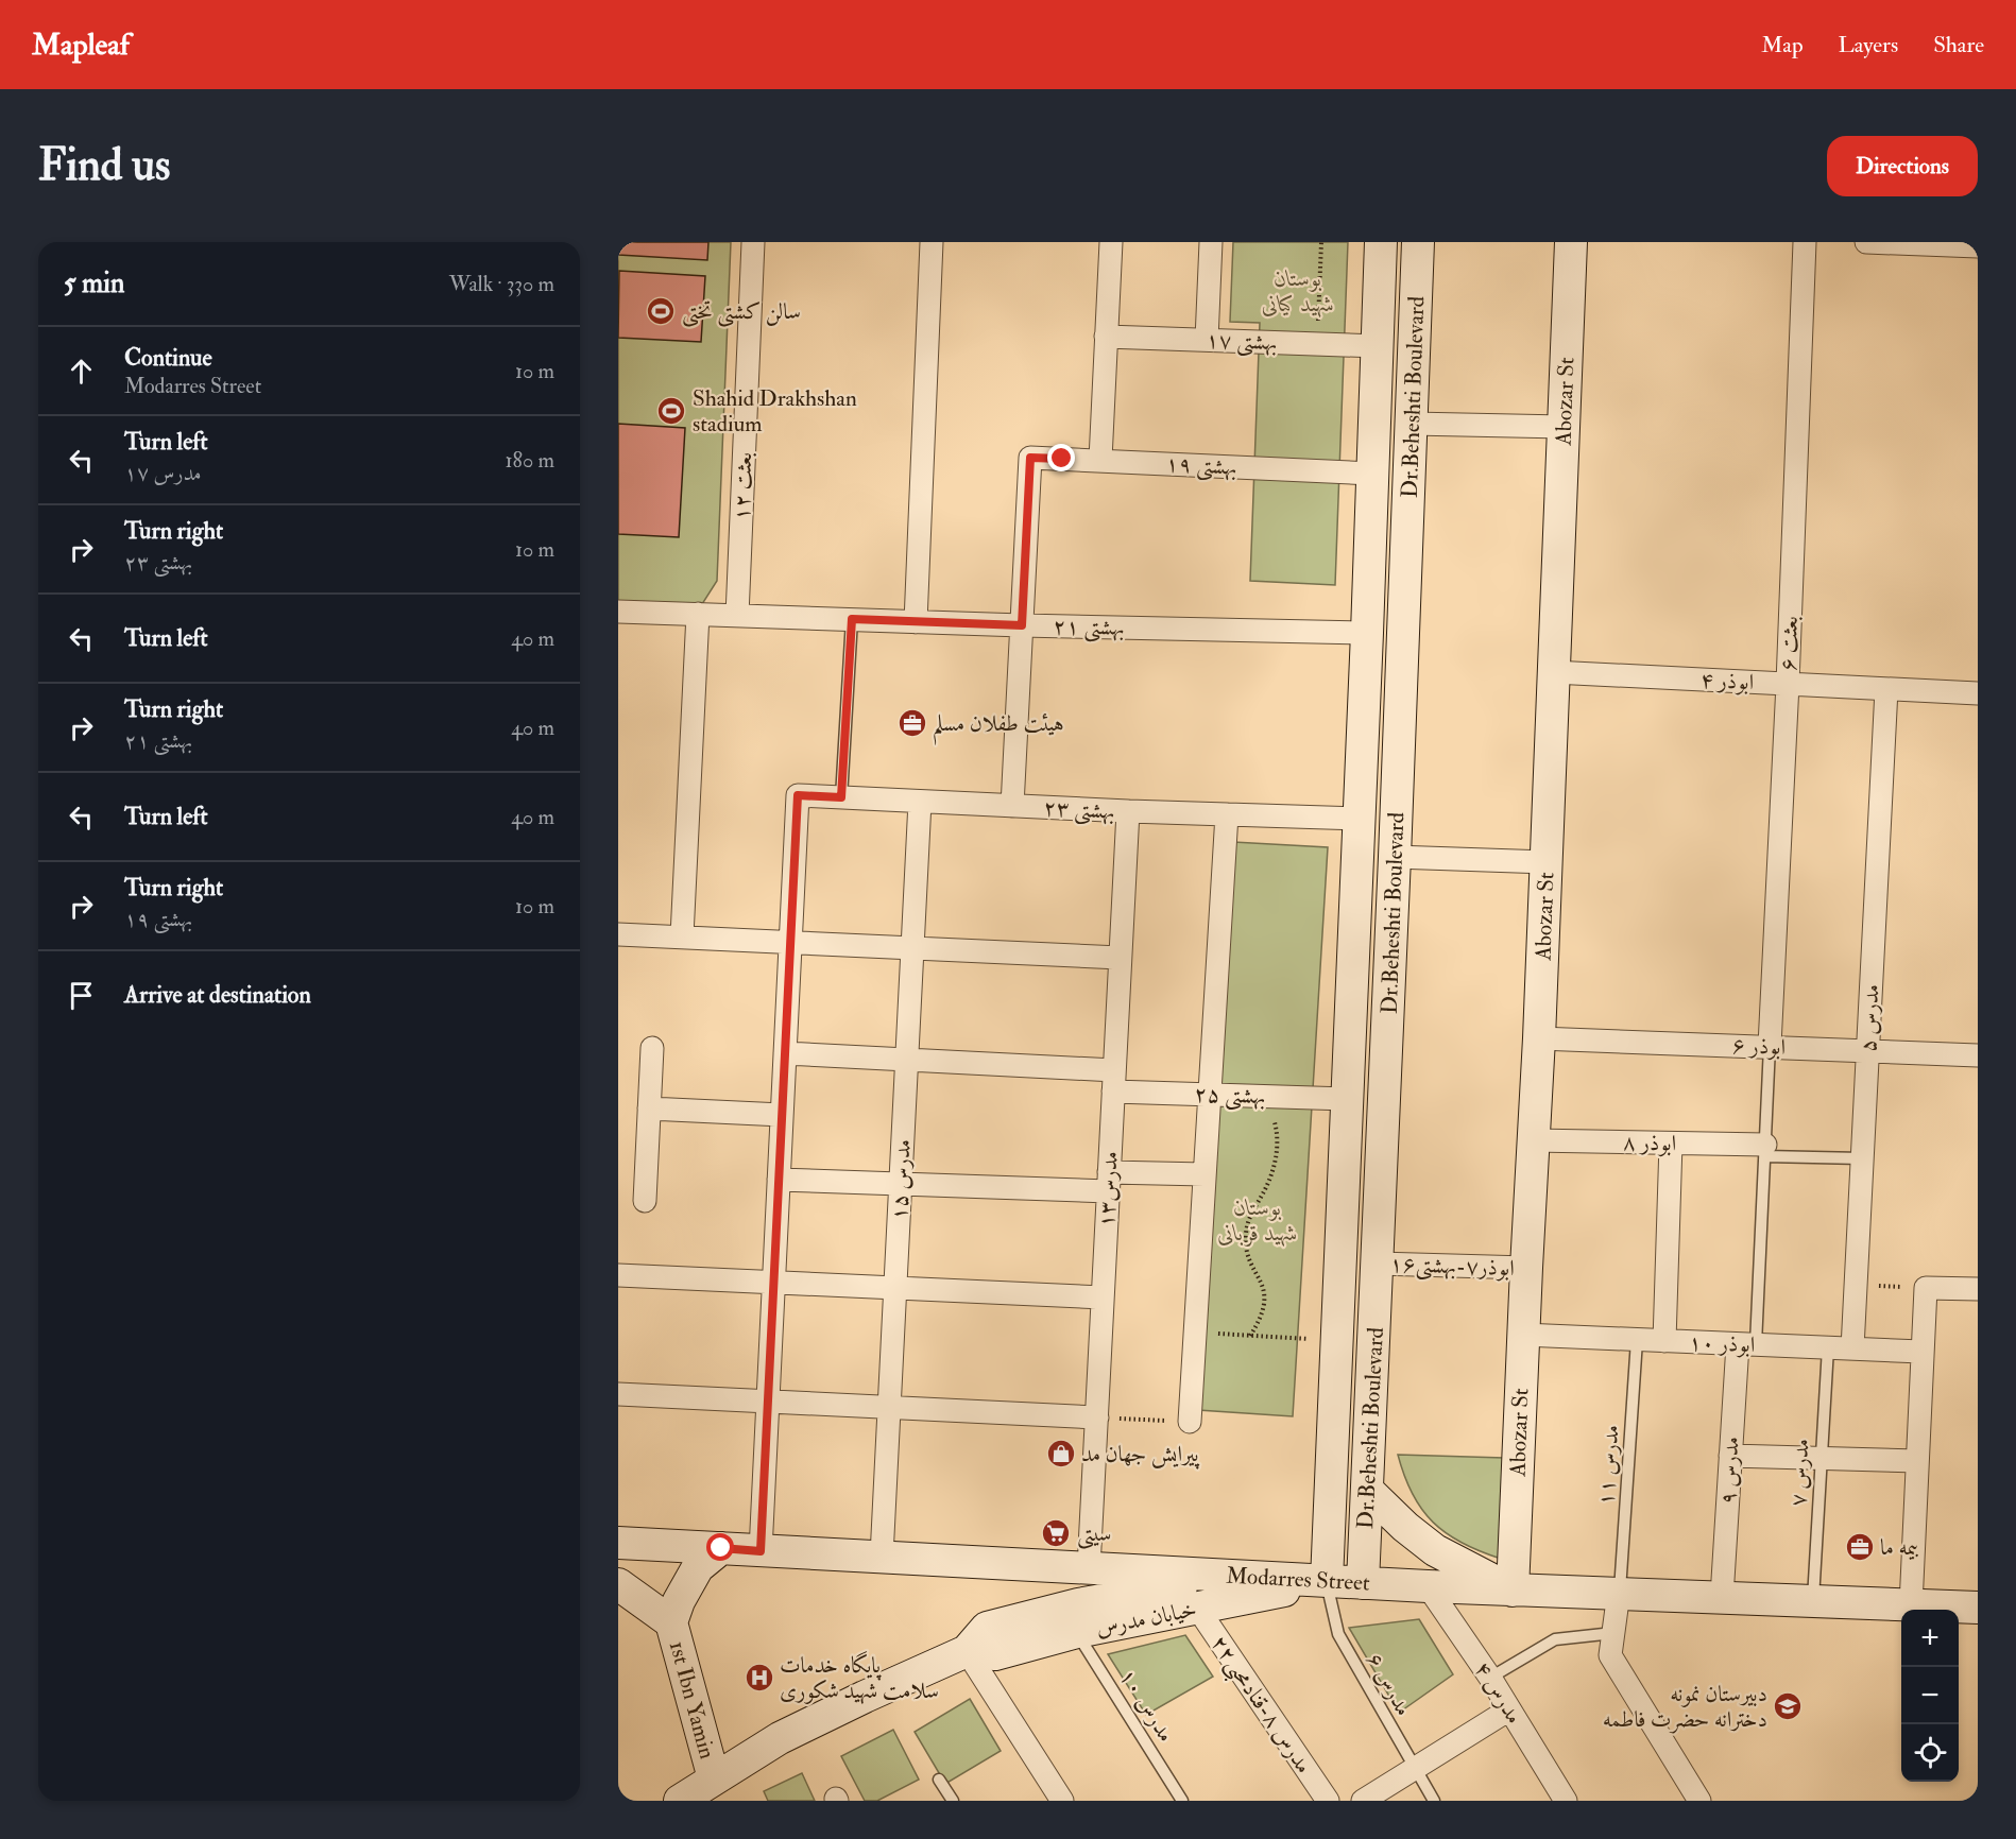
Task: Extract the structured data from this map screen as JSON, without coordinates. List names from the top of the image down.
{
  "streets": {
    "main road": [
      "Dr.Beheshti Boulevard",
      "Abozar St",
      "Modarres Street",
      "خیابان مدرس",
      "1st Ibn Yamin"
    ],
    "street": [
      "بهشتی ۱۷",
      "بهشتی ۱۹",
      "بعثت ۱۲",
      "بهشتی ۲۱",
      "بعثت ۶",
      "ابوذر ۴",
      "بهشتی ۲۳",
      "مدرس ۵",
      "ابوذر ۶",
      "بهشتی ۲۵",
      "ابوذر ۸",
      "مدرس ۱۵",
      "مدرس۱۳",
      "ابوذر۷-بهشتی۱۶",
      "ابوذر ۱۰",
      "مدرس ۹",
      "مدرس ۴",
      "مدرس ۸-قنادمحبی۲۲"
    ],
    "lane": [
      "مدرس ۱۱",
      "مدرس ۷",
      "مدرس ۶",
      "مدرس ۱۰"
    ]
  },
  "crossings": [
    ["بهشتی ۱۷", "Dr.Beheshti Boulevard"],
    ["Dr.Beheshti Boulevard", "بهشتی ۱۹"],
    ["Dr.Beheshti Boulevard", "بهشتی ۲۱"],
    ["Dr.Beheshti Boulevard", "بهشتی ۲۳"],
    ["Dr.Beheshti Boulevard", "بهشتی ۲۵"],
    ["Dr.Beheshti Boulevard", "ابوذر۷-بهشتی۱۶"],
    ["Dr.Beheshti Boulevard", "Modarres Street"],
    ["Dr.Beheshti Boulevard", "خیابان مدرس"],
    ["Dr.Beheshti Boulevard", "مدرس ۶"],
    ["Abozar St", "ابوذر ۴"],
    ["Abozar St", "ابوذر ۶"],
    ["Abozar St", "ابوذر ۸"],
    ["Abozar St", "ابوذر۷-بهشتی۱۶"],
    ["Abozar St", "ابوذر ۱۰"],
    ["Abozar St", "Modarres Street"],
    ["بهشتی ۱۹", "بهشتی ۲۱"],
    ["بعثت ۱۲", "بهشتی ۲۱"],
    ["بعثت ۶", "ابوذر ۴"],
    ["بعثت ۶", "ابوذر ۶"],
    ["ابوذر ۴", "مدرس ۵"],
    ["بهشتی ۲۳", "مدرس ۱۵"],
    ["بهشتی ۲۳", "مدرس۱۳"],
    ["مدرس ۵", "ابوذر ۶"],
    ["مدرس ۵", "ابوذر ۱۰"],
    ["بهشتی ۲۵", "مدرس ۱۵"],
    ["بهشتی ۲۵", "مدرس۱۳"],
    ["مدرس ۱۵", "Modarres Street"],
    ["مدرس۱۳", "Modarres Street"],
    ["ابوذر ۱۰", "مدرس ۱۱"],
    ["ابوذر ۱۰", "مدرس ۹"],
    ["ابوذر ۱۰", "مدرس ۷"],
    ["مدرس ۱۱", "Modarres Street"],
    ["مدرس ۹", "Modarres Street"],
    ["مدرس ۷", "Modarres Street"],
    ["Modarres Street", "خیابان مدرس"],
    ["Modarres Street", "مدرس ۶"],
    ["Modarres Street", "مدرس ۴"],
    ["خیابان مدرس", "مدرس ۶"],
    ["خیابان مدرس", "مدرس ۸-قنادمحبی۲۲"],
    ["خیابان مدرس", "مدرس ۱۰"]
  ],
  "parks": ["بوستان شهید کیانی", "بوستان شهید قربانی"],
  "places": {
    "sports": ["سالن کشتی تختی", "Shahid Drakhshan stadium"],
    "office": ["هيئت طفلان مسلم", "بیمه ما"],
    "shop": ["پیرایش جهان مد"],
    "supermarket": ["سیتی"],
    "hospital": ["پایگاه خدمات سلامت شهید شکوری"],
    "school or university": ["دبیرستان نمونه دخترانه حضرت فاطمه"]
  },
  "page": {
    "header": "Mapleaf",
    "nav": ["Map", "Layers", "Share"],
    "buttons": "Directions",
    "title": "Find us",
    "heading": ["5 min", "Walk · 330 m"],
    "list": [
      ["Continue", "Modarres Street", "10 m"],
      ["Turn left", "مدرس ۱۷", "180 m"],
      ["Turn right", "بهشتی ۲۳", "10 m"],
      ["Turn left", "40 m"],
      ["Turn right", "بهشتی ۲۱", "40 m"],
      ["Turn left", "40 m"],
      ["Turn right", "بهشتی ۱۹", "10 m"],
      "Arrive at destination"
    ],
    "map_buttons": ["+", "−"]
  }
}
